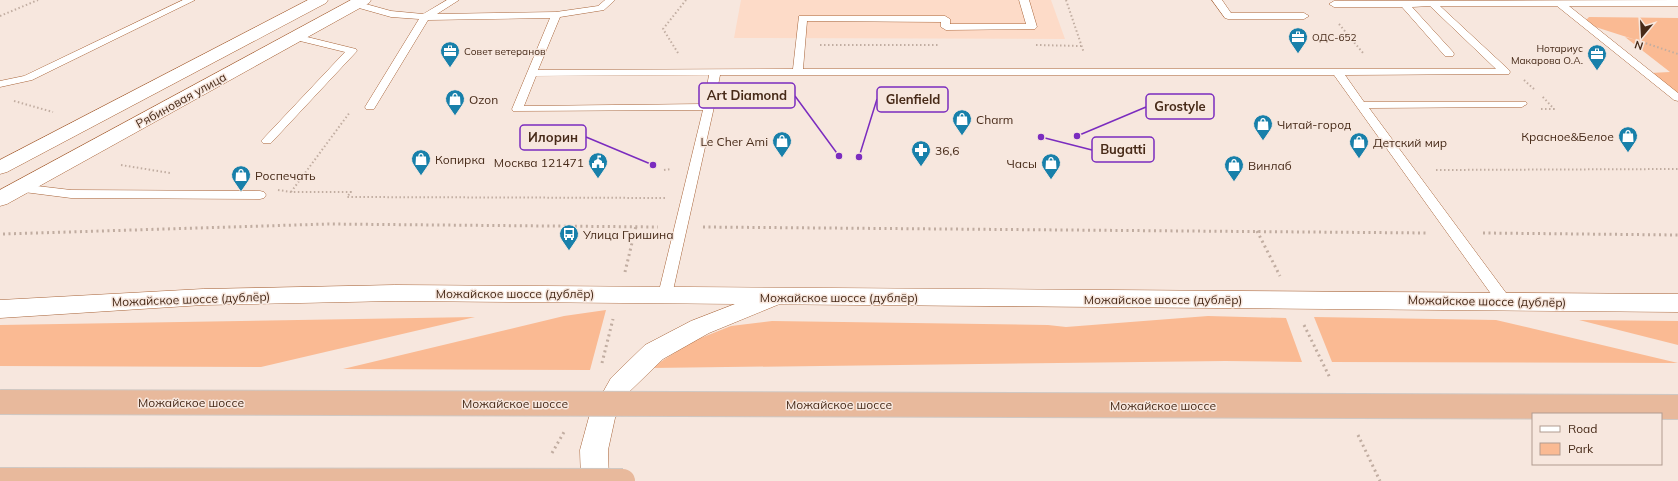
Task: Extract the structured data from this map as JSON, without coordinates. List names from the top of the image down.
{
  "streets": {
    "main road": ["Рябиновая улица", "Можайское шоссе (дублёр)", "Можайское шоссе"]
  },
  "places": {
    "office": ["ОДС-652", "Совет ветеранов", "Нотариус Макарова О.А."],
    "shop": [
      "Ozon",
      "Charm",
      "Читай-город",
      "Красное&Белое",
      "Le Cher Ami",
      "Детский мир",
      "Копирка",
      "Часы",
      "Винлаб",
      "Роспечать"
    ],
    "other": [
      "Grostyle",
      "Bugatti",
      "Art Diamond",
      "Glenfield",
      "Илорин"
    ],
    "pharmacy": ["36,6"],
    "public building": ["Москва 121471"],
    "bus stop": ["Улица Гришина"]
  },
  "legend": ["Road", "Park"],
  "north": "bottom"
}
